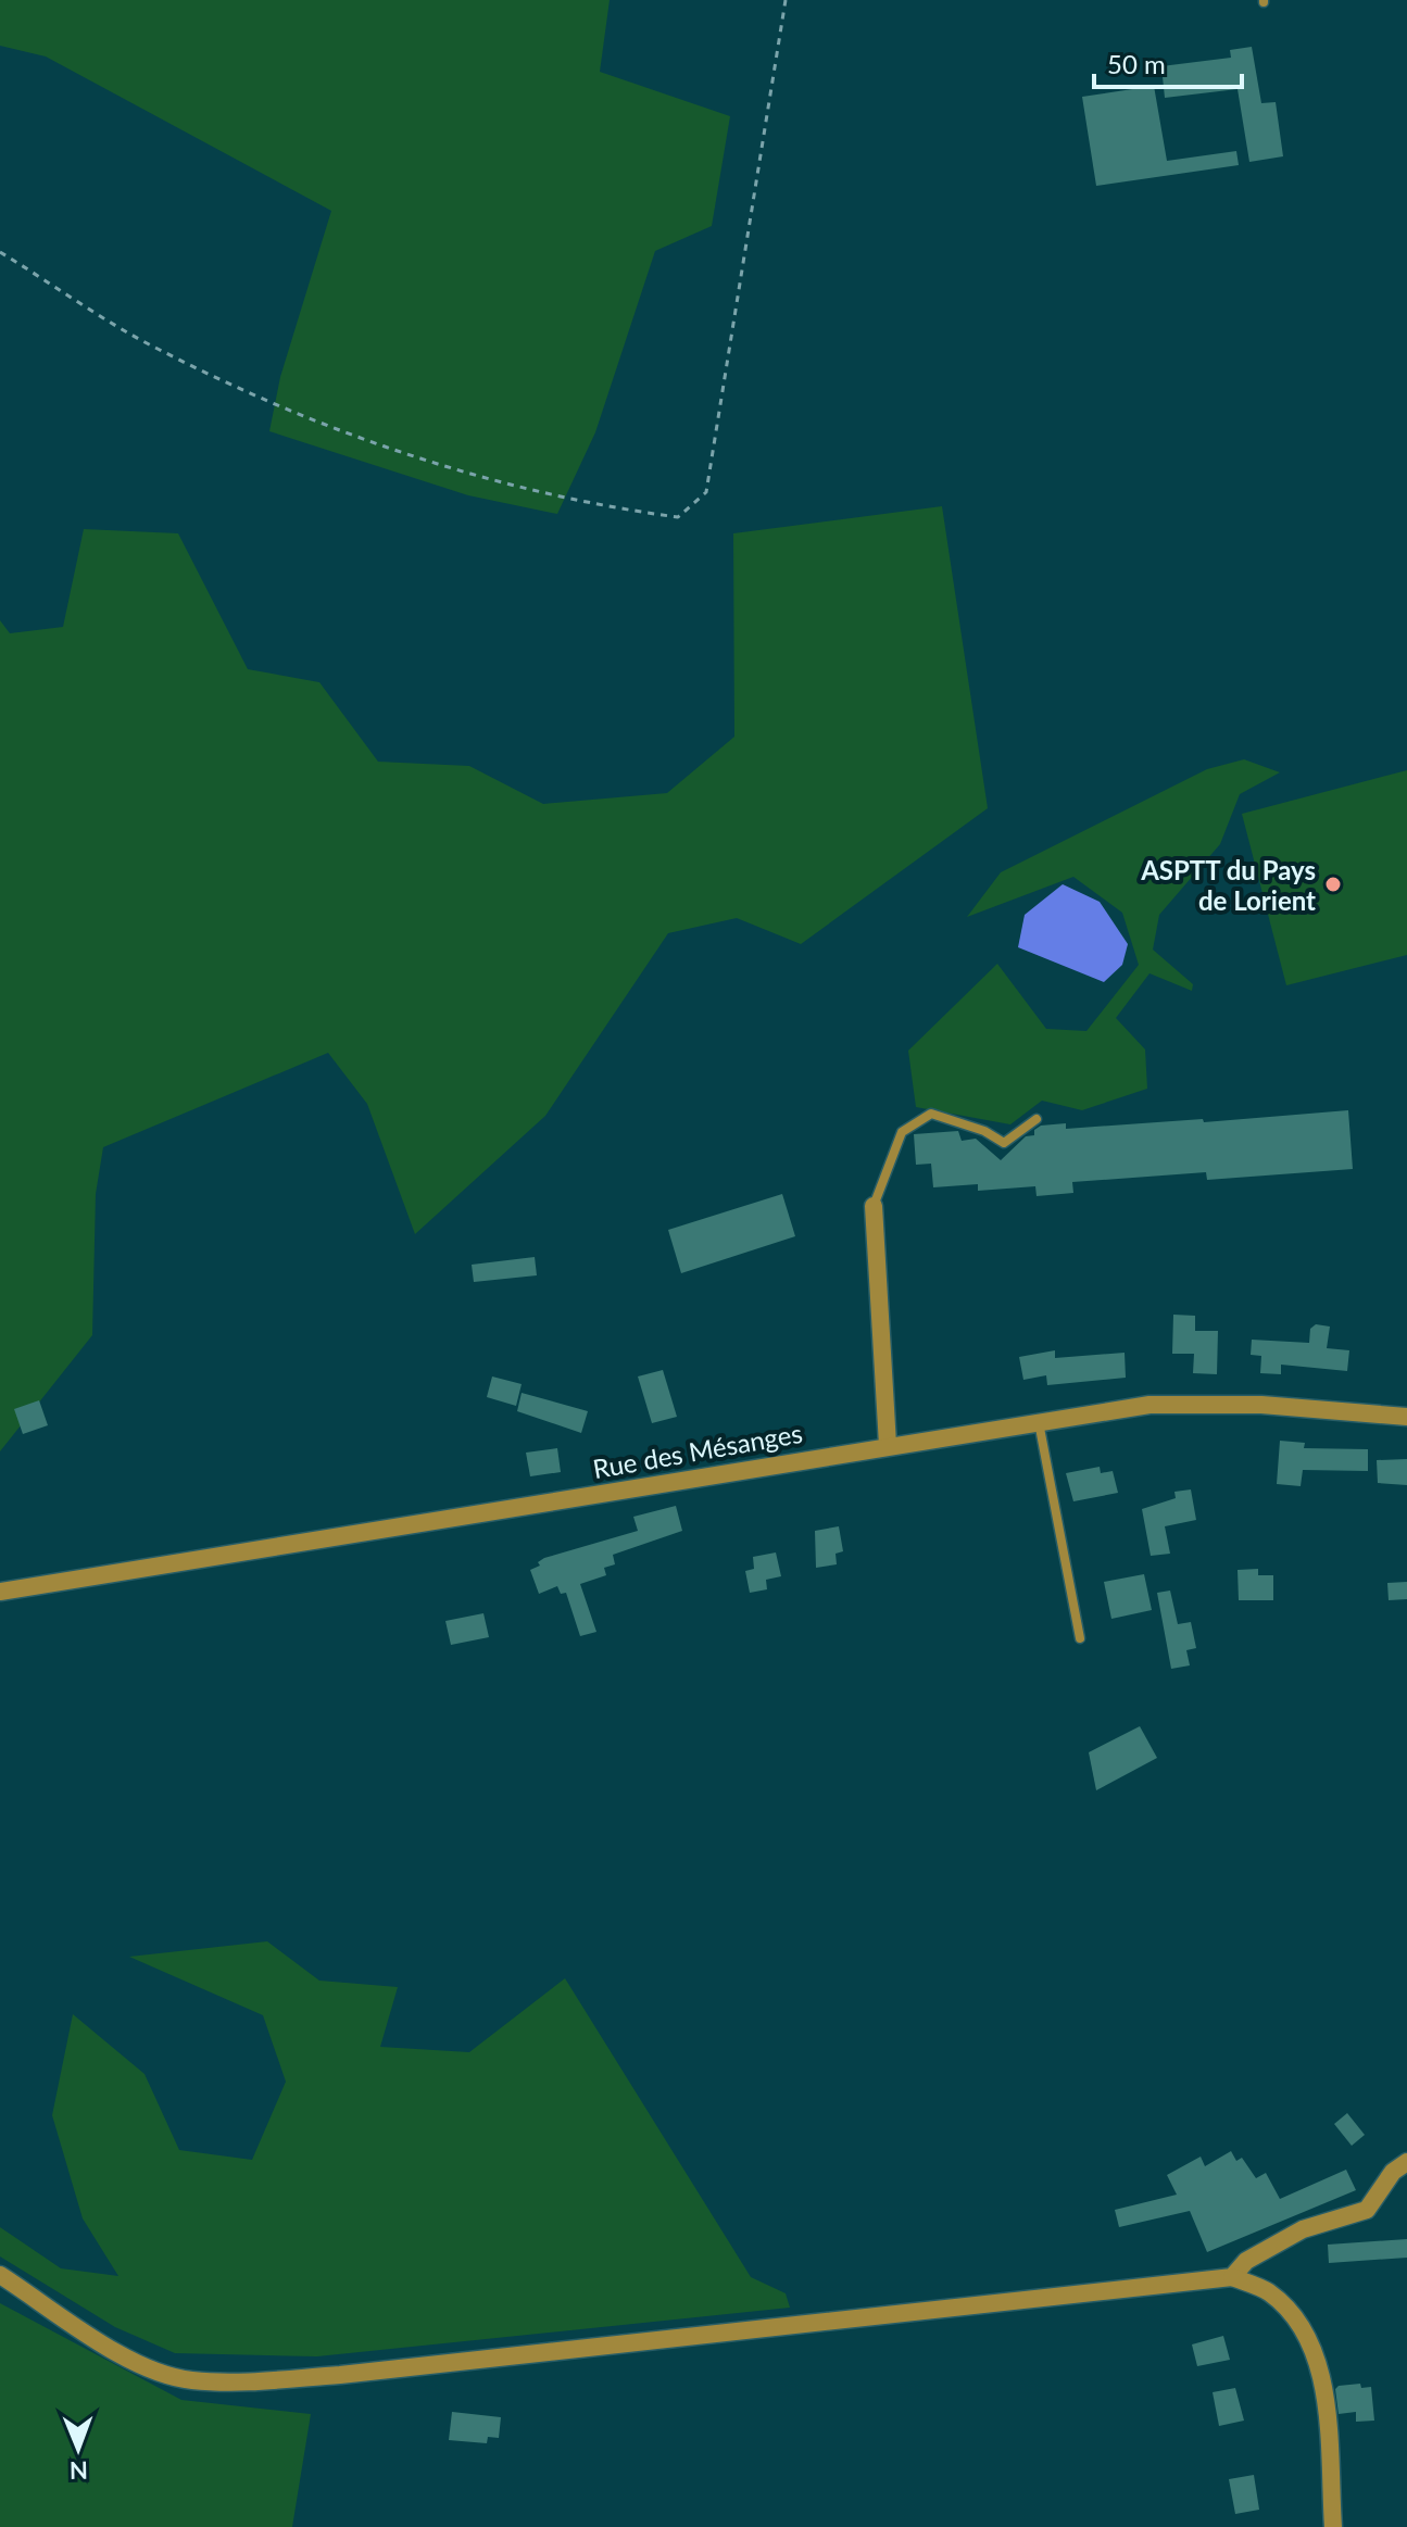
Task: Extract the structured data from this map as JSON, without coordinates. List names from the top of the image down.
{
  "streets": {
    "street": ["Rue des Mésanges"]
  },
  "places": ["ASPTT du Pays de Lorient"],
  "scale_bar": "50 m",
  "north": "bottom"
}
